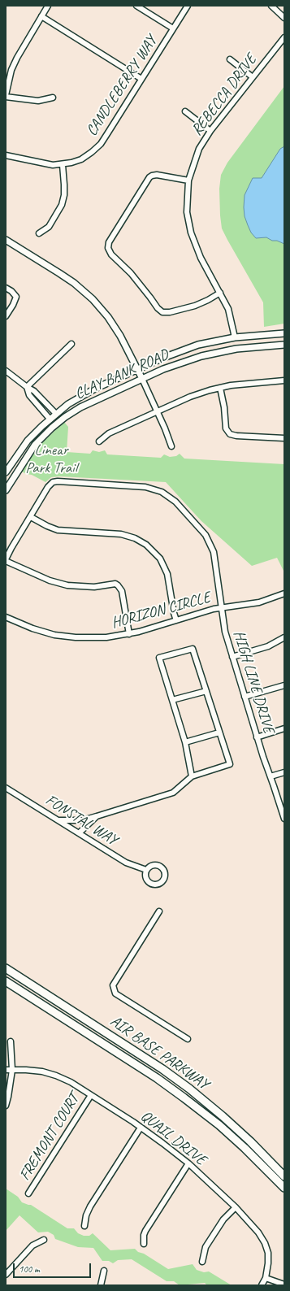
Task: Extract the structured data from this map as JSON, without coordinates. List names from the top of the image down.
{
  "streets": {
    "main road": ["AIR BASE PARKWAY"],
    "street": [
      "CANDLEBERRY WAY",
      "REBECCA DRIVE",
      "CLAY BANK ROAD",
      "HORIZON CIRCLE",
      "HIGH LINE DRIVE",
      "FONSTAL WAY",
      "FREMONT COURT",
      "QUAIL DRIVE"
    ]
  },
  "crossings": [
    ["REBECCA DRIVE", "CLAY BANK ROAD"],
    ["HORIZON CIRCLE", "HIGH LINE DRIVE"],
    ["FREMONT COURT", "QUAIL DRIVE"]
  ],
  "parks": ["Linear Park Trail"],
  "scale_bar": "100 m"
}
